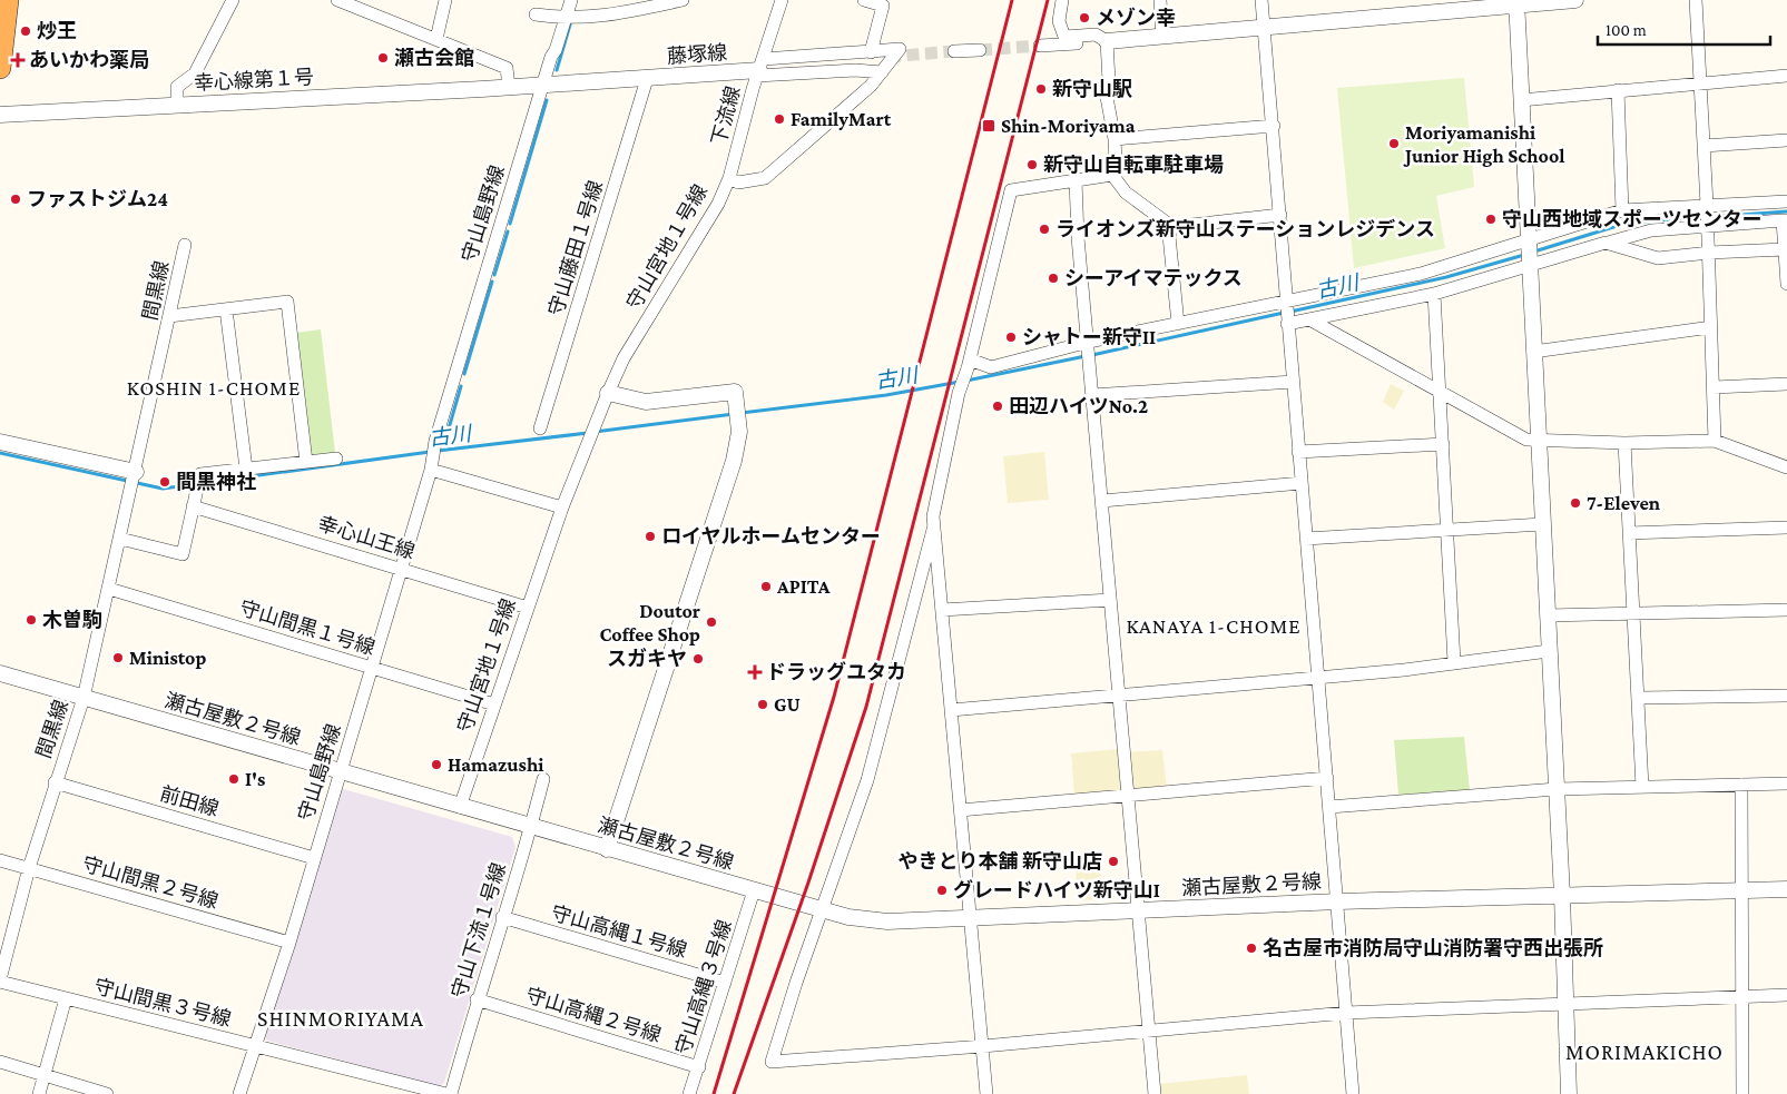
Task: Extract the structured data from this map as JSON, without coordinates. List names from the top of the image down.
{
  "streets": {
    "street": [
      "藤塚線",
      "幸心線第１号",
      "下流線",
      "守山島野線",
      "守山宮地１号線",
      "守山藤田１号線",
      "間黒線",
      "幸心山王線",
      "守山間黒１号線",
      "瀬古屋敷２号線",
      "前田線",
      "守山間黒２号線",
      "守山下流１号線",
      "守山高縄１号線",
      "守山高縄３号線",
      "守山間黒３号線",
      "守山高縄２号線"
    ]
  },
  "crossings": [
    ["藤塚線", "幸心線第１号"],
    ["藤塚線", "下流線"],
    ["藤塚線", "守山島野線"],
    ["藤塚線", "守山藤田１号線"],
    ["下流線", "守山宮地１号線"],
    ["守山島野線", "幸心山王線"],
    ["守山島野線", "守山間黒１号線"],
    ["守山島野線", "瀬古屋敷２号線"],
    ["守山島野線", "前田線"],
    ["守山島野線", "守山間黒２号線"],
    ["守山島野線", "守山間黒３号線"],
    ["守山宮地１号線", "幸心山王線"],
    ["守山宮地１号線", "守山間黒１号線"],
    ["守山宮地１号線", "瀬古屋敷２号線"],
    ["間黒線", "守山間黒１号線"],
    ["間黒線", "瀬古屋敷２号線"],
    ["間黒線", "前田線"],
    ["間黒線", "守山間黒２号線"],
    ["間黒線", "守山間黒３号線"],
    ["瀬古屋敷２号線", "守山下流１号線"],
    ["瀬古屋敷２号線", "守山高縄３号線"],
    ["守山下流１号線", "守山高縄１号線"],
    ["守山下流１号線", "守山高縄２号線"],
    ["守山高縄１号線", "守山高縄３号線"],
    ["守山高縄３号線", "守山高縄２号線"]
  ],
  "districts": [
    "KOSHIN 1-CHOME",
    "KANAYA 1-CHOME",
    "SHINMORIYAMA",
    "MORIMAKICHO"
  ],
  "water": ["古川"],
  "places": {
    "other": [
      "メゾン幸",
      "炒王",
      "瀬古会館",
      "新守山駅",
      "FamilyMart",
      "Moriyamanishi Junior High School",
      "新守山自転車駐車場",
      "ファストジム24",
      "守山西地域スポーツセンター",
      "ライオンズ新守山ステーションレジデンス",
      "シーアイマテックス",
      "シャトー新守II",
      "田辺ハイツNo.2",
      "間黒神社",
      "7-Eleven",
      "ロイヤルホームセンター",
      "APITA",
      "木曽駒",
      "Doutor Coffee Shop",
      "Ministop",
      "スガキヤ",
      "GU",
      "Hamazushi",
      "I's",
      "やきとり本舗 新守山店",
      "グレードハイツ新守山I",
      "名古屋市消防局守山消防署守西出張所"
    ],
    "health": ["あいかわ薬局", "ドラッグユタカ"],
    "transit": ["Shin-Moriyama"]
  },
  "scale_bar": "100 m"
}
